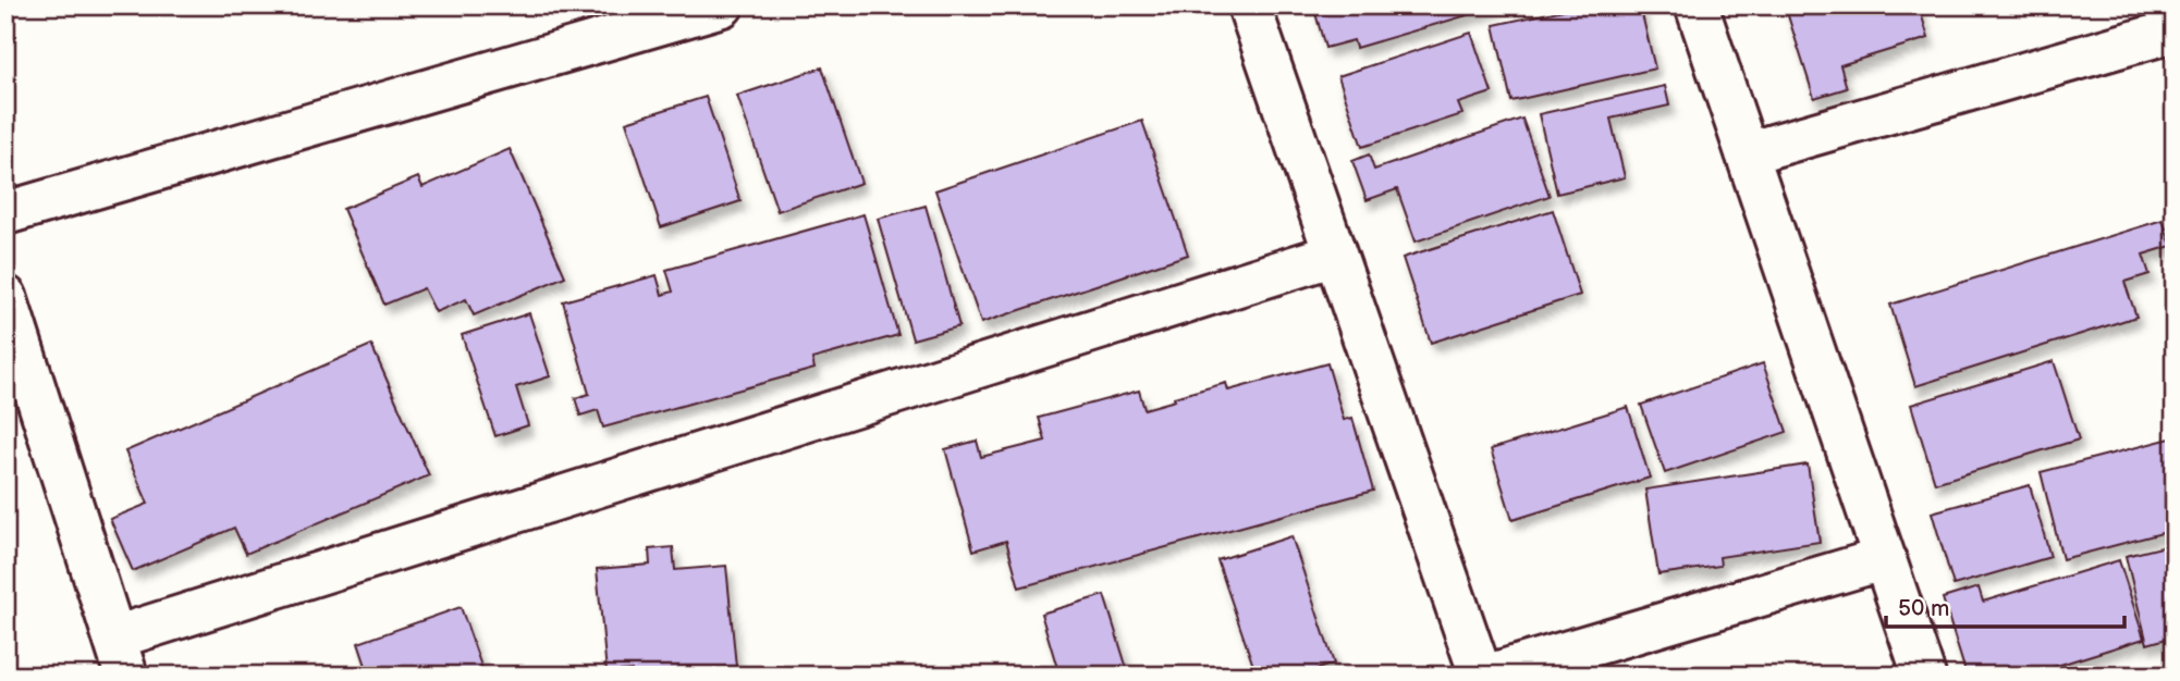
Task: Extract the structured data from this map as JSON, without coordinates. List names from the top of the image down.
{
  "scale_bar": "50 m"
}
